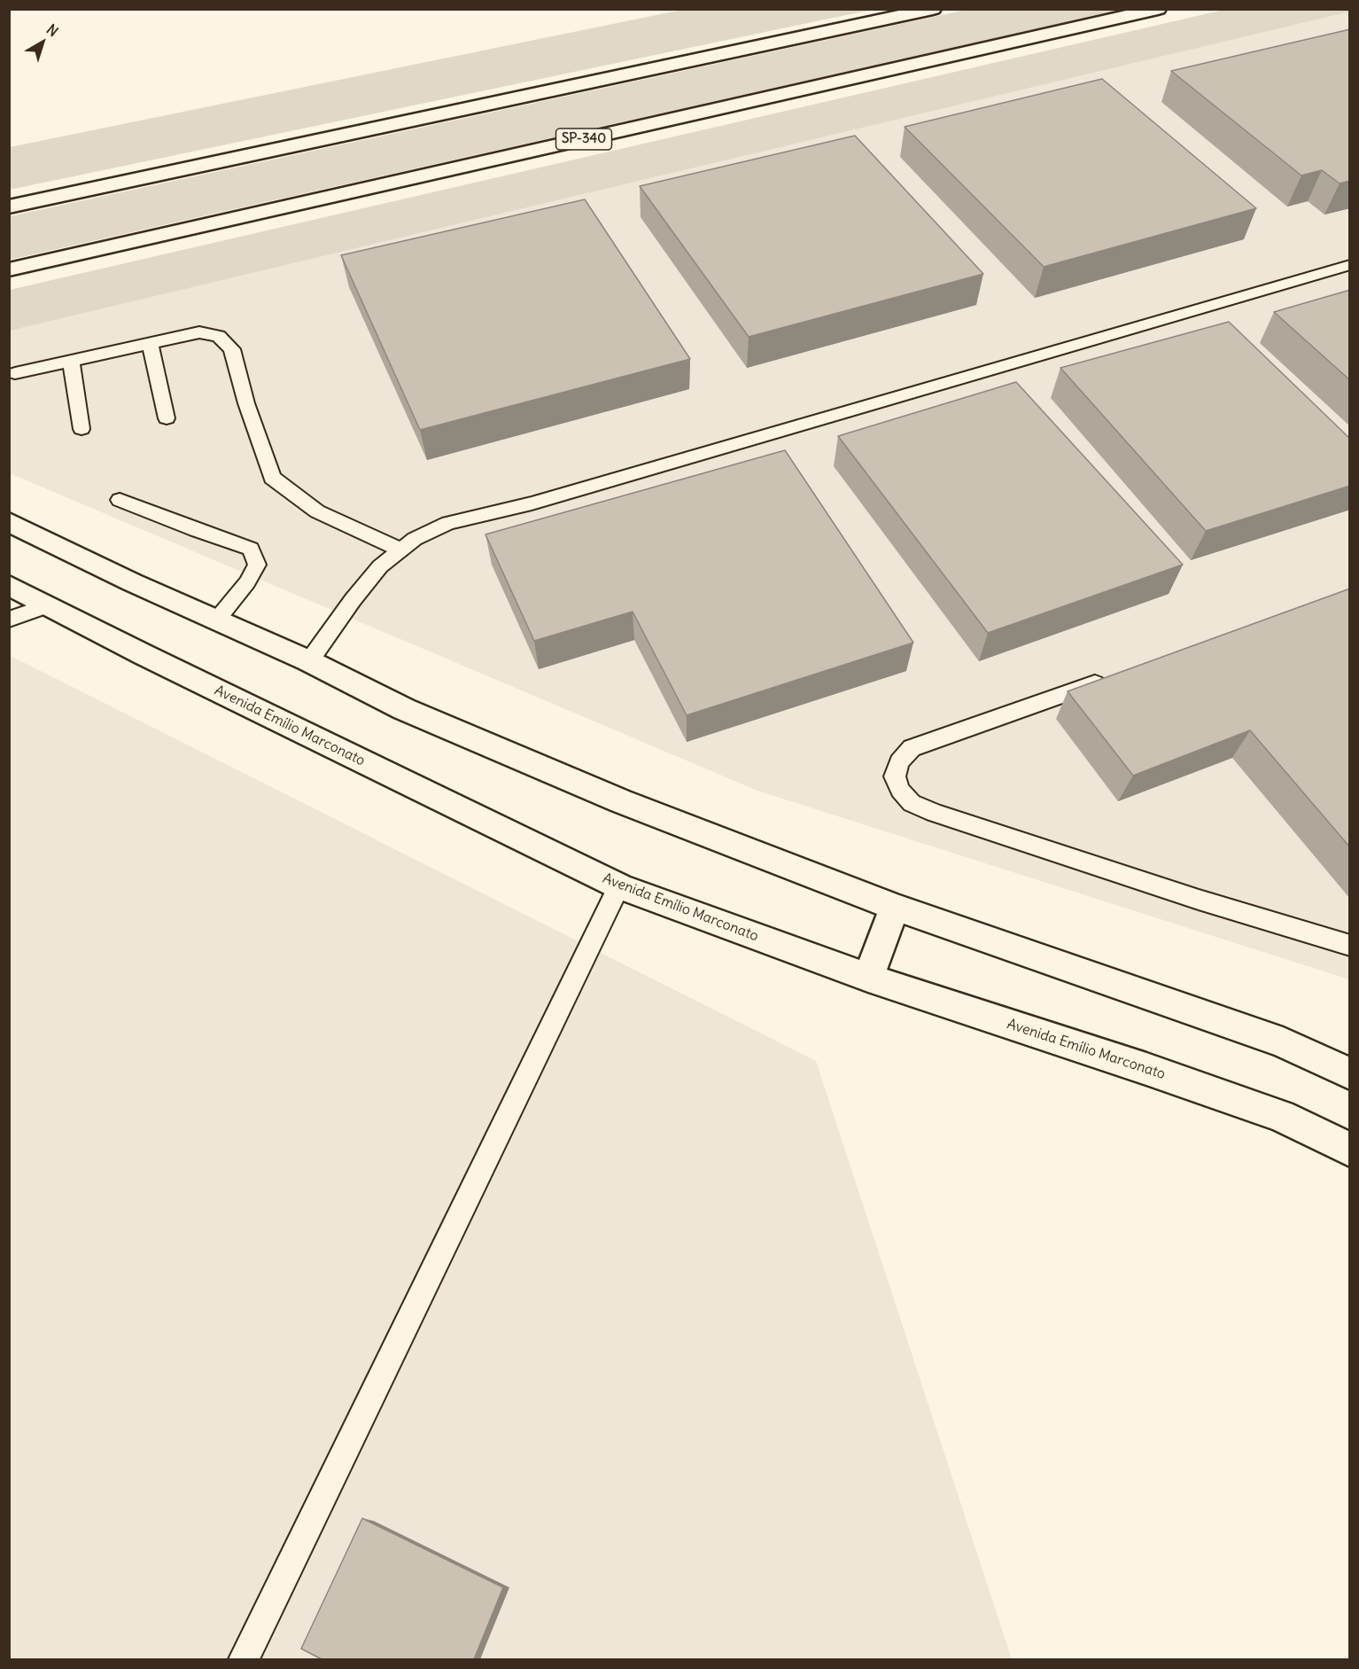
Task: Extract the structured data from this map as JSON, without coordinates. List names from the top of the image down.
{
  "streets": {
    "main road": ["SP-340", "Avenida Emílio Marconato"]
  },
  "north": "top right"
}
